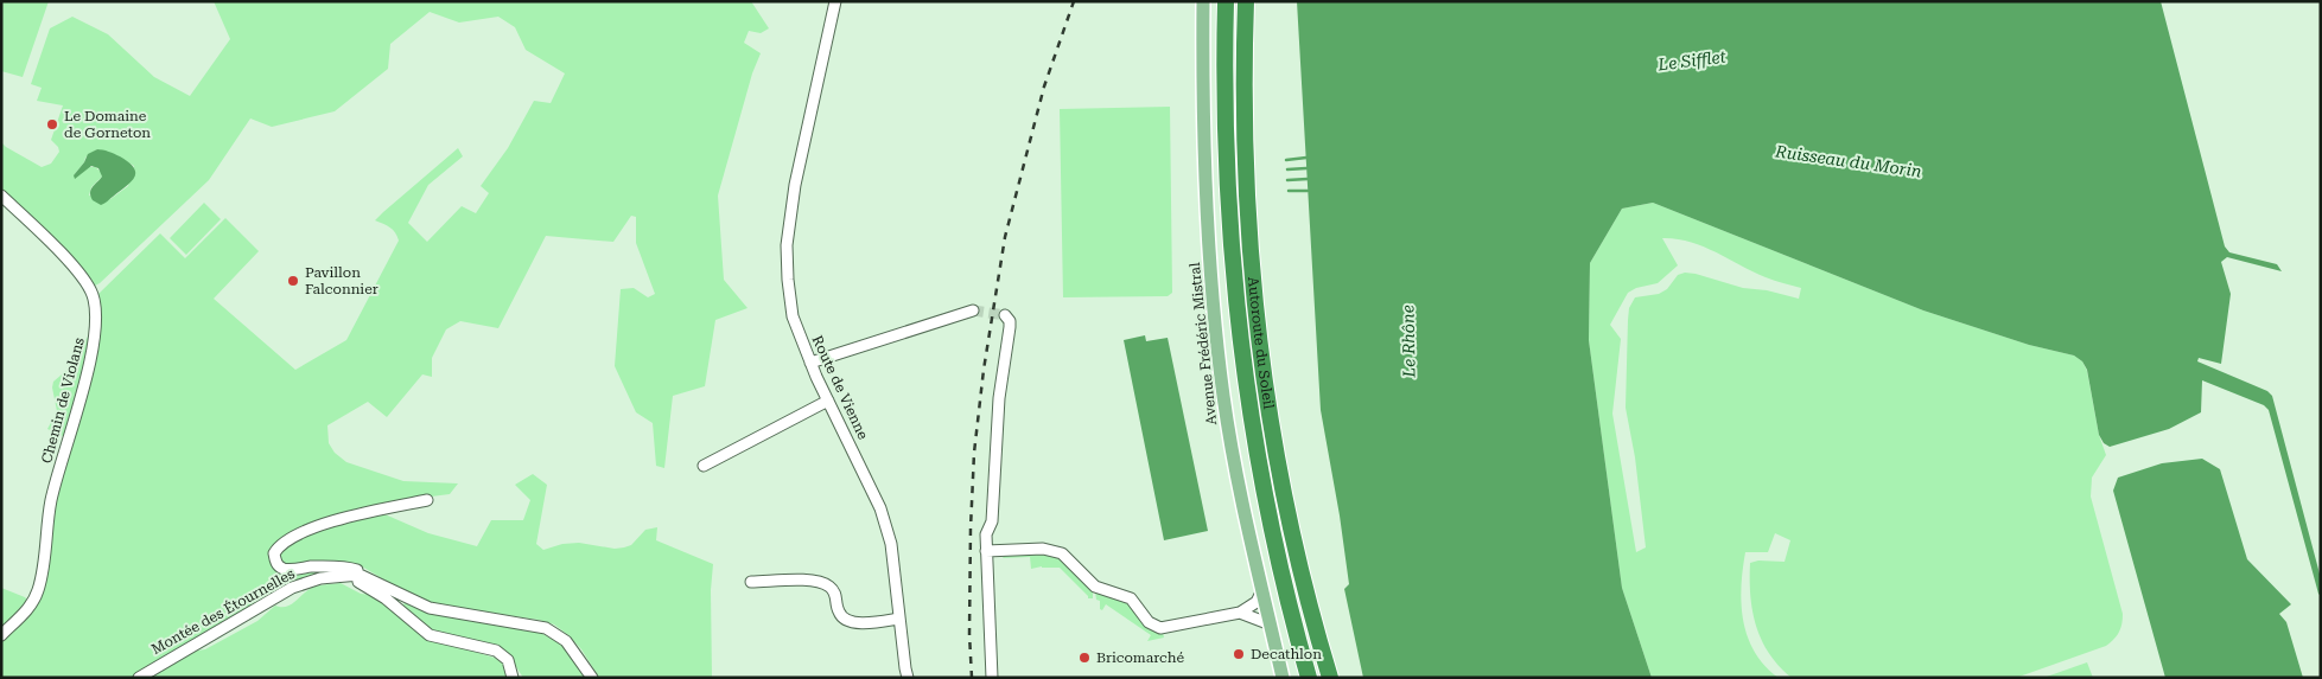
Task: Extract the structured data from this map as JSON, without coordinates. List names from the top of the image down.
{
  "streets": {
    "highway": ["Autoroute du Soleil"],
    "main road": ["Avenue Frédéric Mistral"],
    "street": ["Route de Vienne", "Chemin de Violans", "Montée des Étournelles"]
  },
  "water": ["Le Sifflet", "Ruisseau du Morin", "Le Rhône"],
  "places": [
    "Le Domaine de Gorneton",
    "Pavillon Falconnier",
    "Decathlon",
    "Bricomarché"
  ]
}
